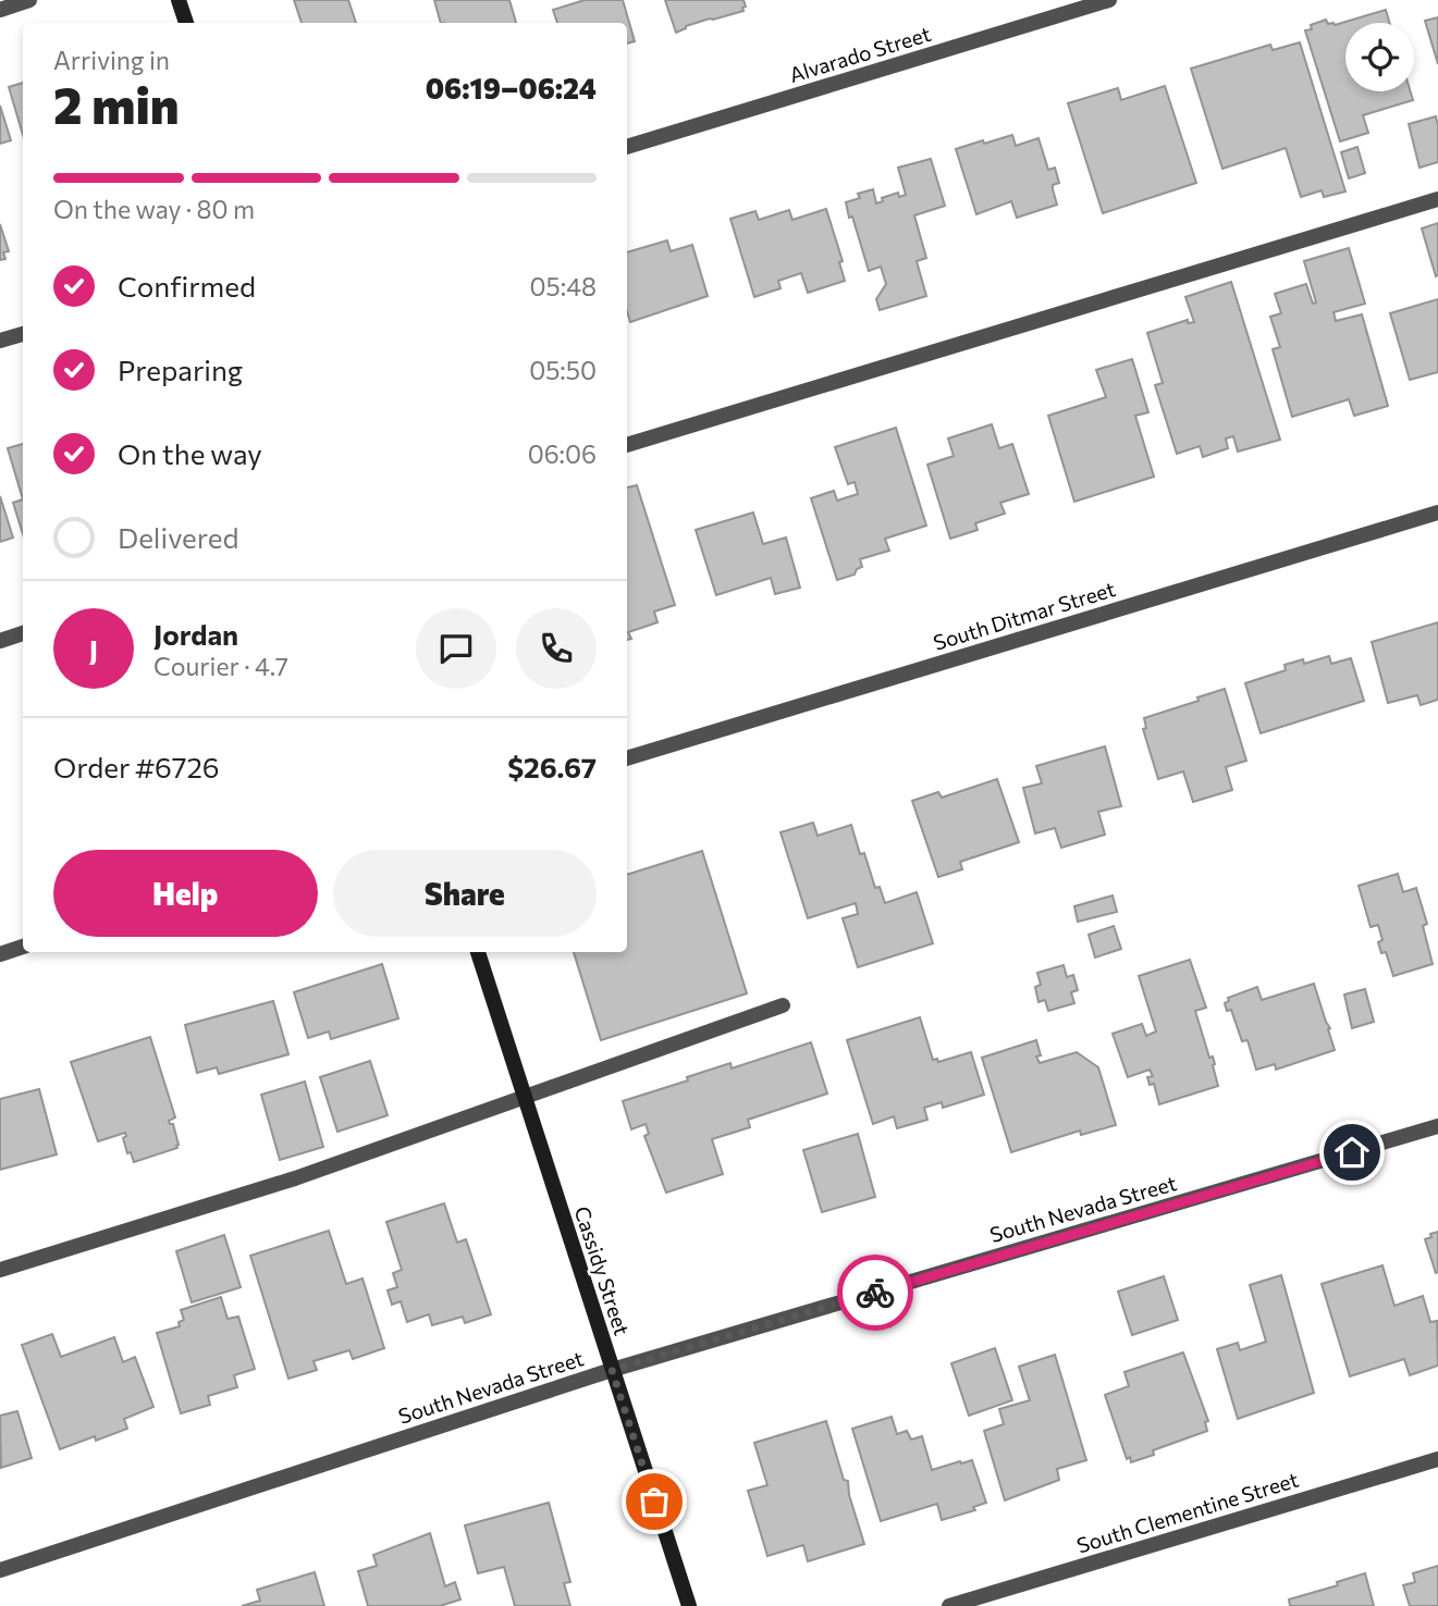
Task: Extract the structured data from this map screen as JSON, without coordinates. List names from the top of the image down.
{
  "streets": {
    "main road": ["Cassidy Street"],
    "street": [
      "Alvarado Street",
      "South Ditmar Street",
      "South Nevada Street",
      "South Clementine Street"
    ]
  },
  "crossings": [
    ["South Nevada Street", "Cassidy Street"]
  ],
  "page": {
    "heading": ["2 min", "Arriving in", "06:19–06:24"],
    "panel": [
      "Jordan",
      "Courier · 4.7",
      "Order #6726",
      "$26.67"
    ],
    "bar": "On the way · 80 m",
    "list": [
      ["Confirmed", "05:48"],
      ["Preparing", "05:50"],
      ["On the way", "06:06"],
      "Delivered"
    ],
    "round": "J",
    "buttons": ["Help", "Share"]
  }
}
